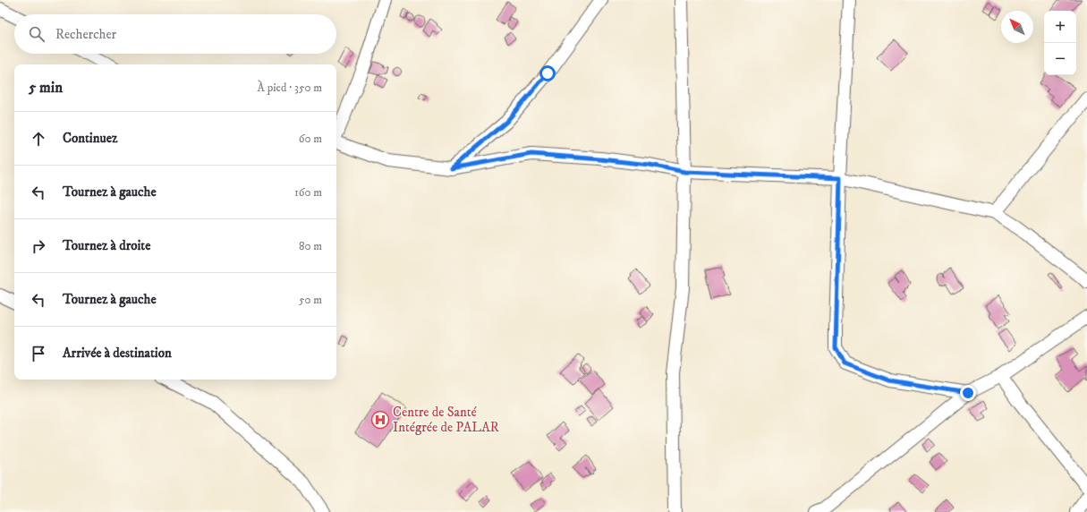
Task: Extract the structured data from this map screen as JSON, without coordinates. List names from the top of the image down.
{
  "places": {
    "hospital": ["Centre de Santé Intégrée de PALAR"]
  },
  "north": "top left",
  "page": {
    "map_buttons": ["+", "−"],
    "search": "Rechercher",
    "heading": ["5 min", "À pied · 350 m"],
    "list": [
      ["Continuez", "60 m"],
      ["Tournez à gauche", "160 m"],
      ["Tournez à droite", "80 m"],
      ["Tournez à gauche", "50 m"],
      "Arrivée à destination"
    ]
  }
}
